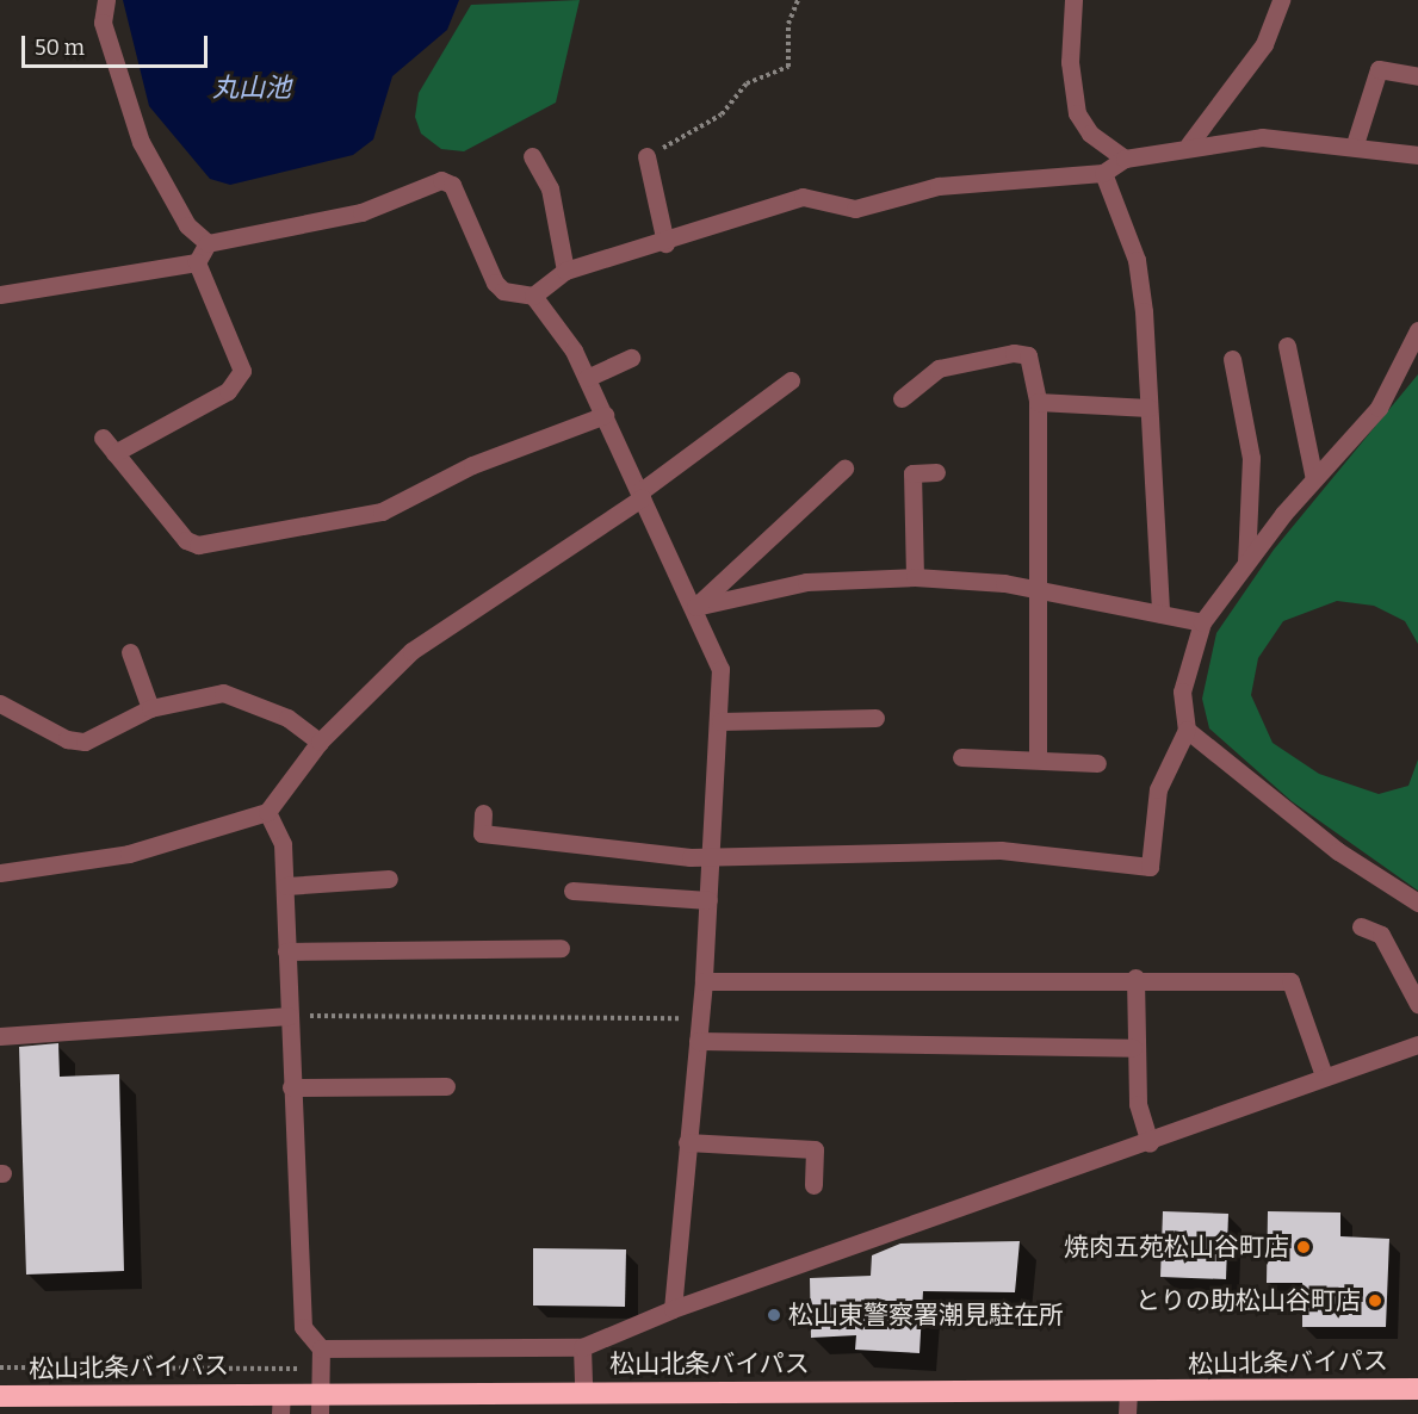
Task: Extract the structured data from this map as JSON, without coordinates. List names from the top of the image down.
{
  "streets": {
    "highway": ["松山北条バイパス"]
  },
  "water": ["丸山池"],
  "places": ["焼肉五苑松山谷町店", "とりの助松山谷町店", "松山東警察署潮見駐在所"],
  "scale_bar": "50 m"
}
